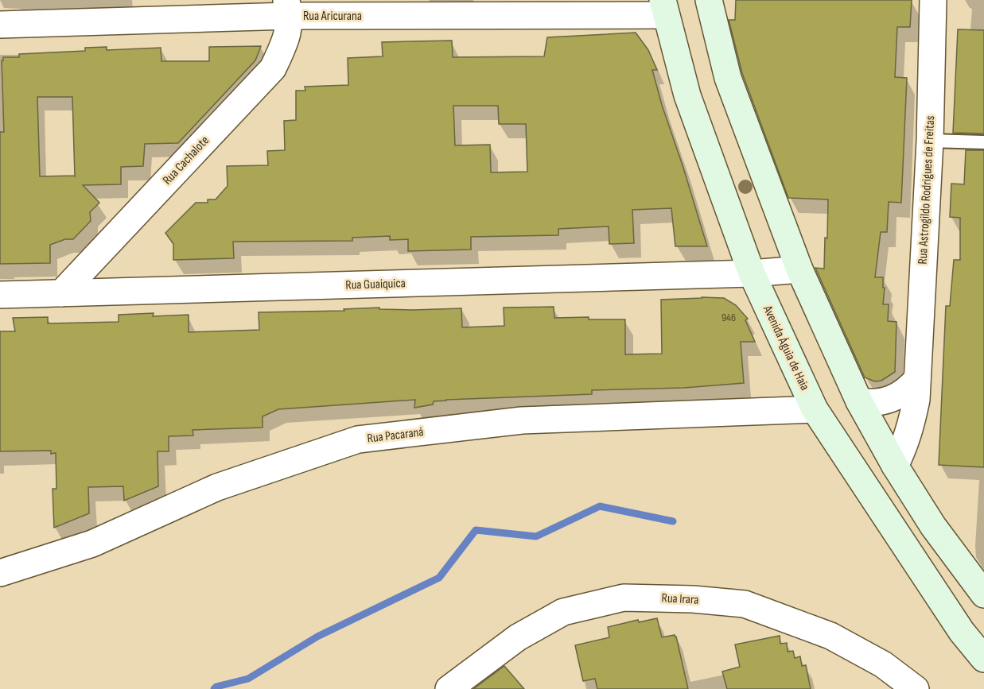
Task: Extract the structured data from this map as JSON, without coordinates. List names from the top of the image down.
{
  "streets": {
    "main road": ["Avenida Águia de Haia"],
    "street": [
      "Rua Aricurana",
      "Rua Cachalote",
      "Rua Astrogildo Rodrigues de Freitas",
      "Rua Guaiquica",
      "Rua Pacaraná",
      "Rua Irara"
    ]
  },
  "crossings": [
    ["Rua Aricurana", "Rua Cachalote"],
    ["Rua Aricurana", "Avenida Águia de Haia"],
    ["Rua Cachalote", "Rua Guaiquica"],
    ["Rua Guaiquica", "Avenida Águia de Haia"],
    ["Avenida Águia de Haia", "Rua Pacaraná"]
  ],
  "house_numbers": ["946"]
}
